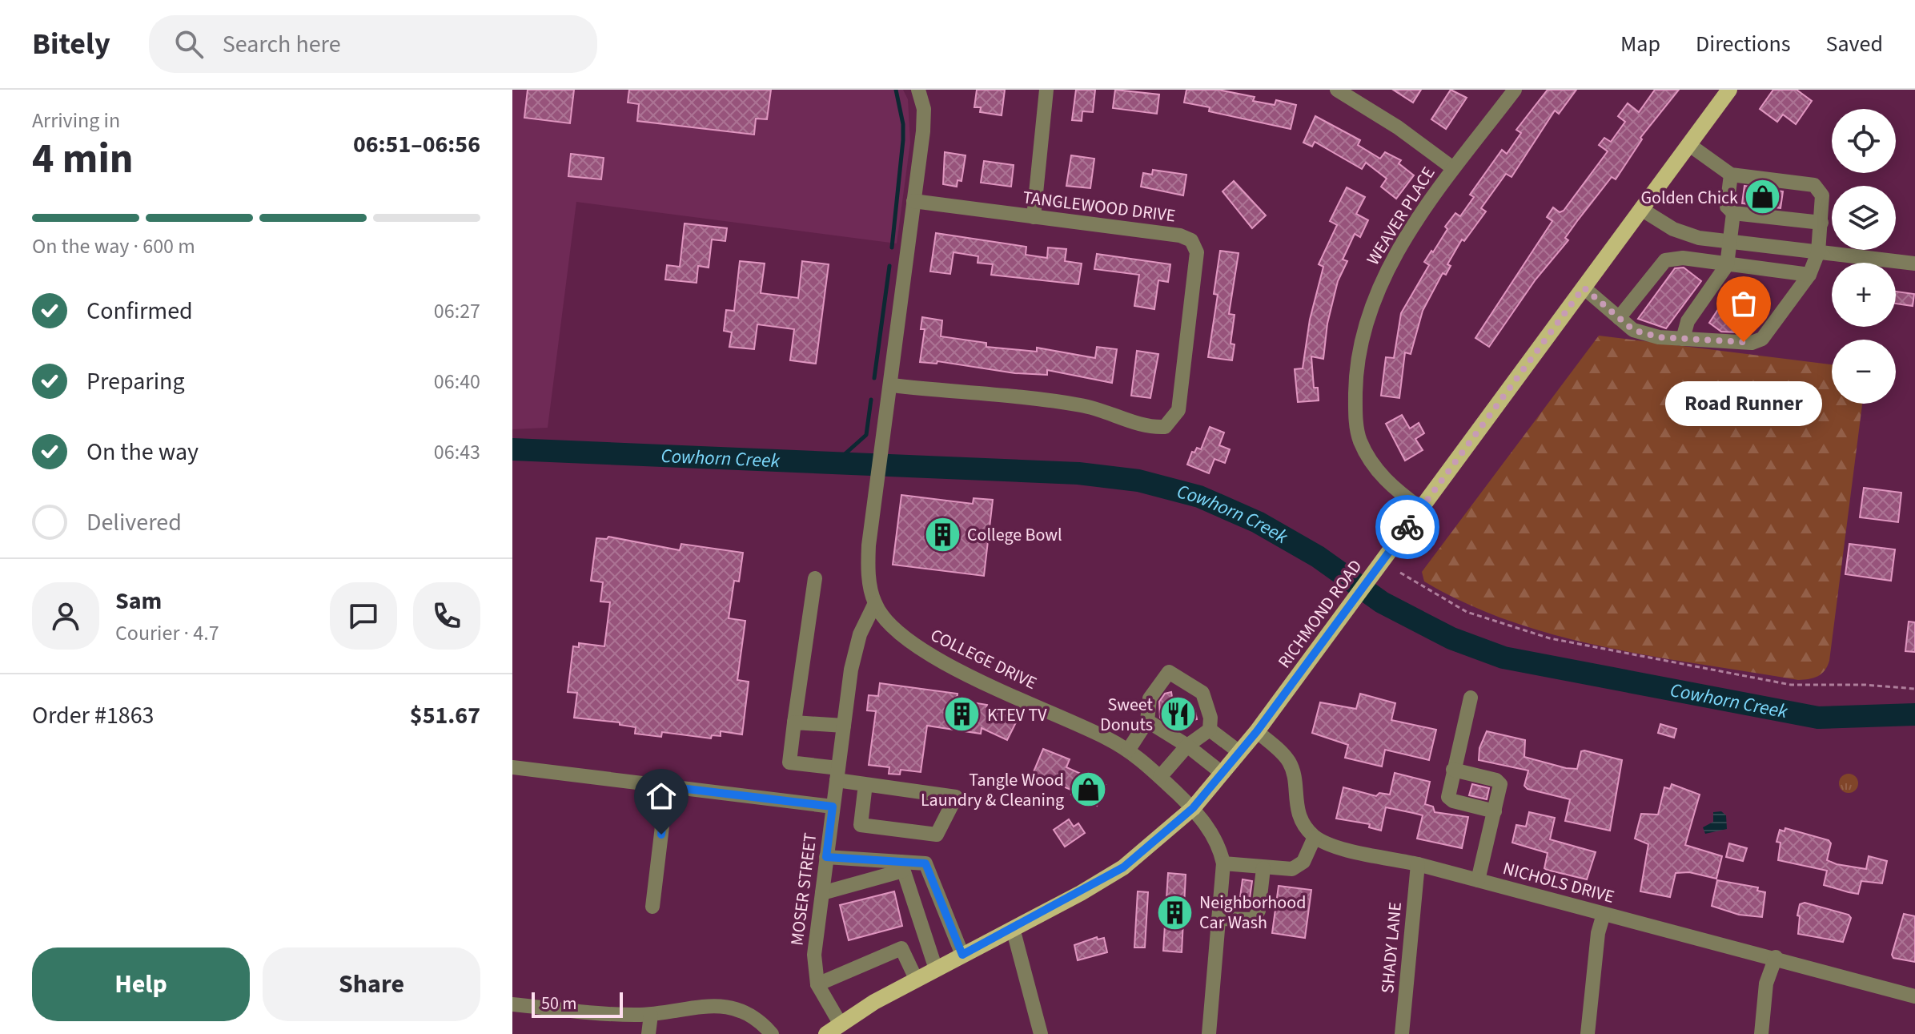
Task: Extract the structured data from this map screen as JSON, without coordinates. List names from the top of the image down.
{
  "streets": {
    "main road": ["RICHMOND ROAD"],
    "street": [
      "TANGLEWOOD DRIVE",
      "WEAVER PLACE",
      "COLLEGE DRIVE",
      "NICHOLS DRIVE",
      "MOSER STREET",
      "SHADY LANE"
    ]
  },
  "crossings": [
    ["TANGLEWOOD DRIVE", "COLLEGE DRIVE"],
    ["WEAVER PLACE", "RICHMOND ROAD"],
    ["RICHMOND ROAD", "COLLEGE DRIVE"],
    ["RICHMOND ROAD", "MOSER STREET"],
    ["COLLEGE DRIVE", "MOSER STREET"],
    ["NICHOLS DRIVE", "SHADY LANE"]
  ],
  "water": ["Cowhorn Creek"],
  "places": {
    "shop": ["Golden Chick", "Tangle Wood Laundry & Cleaning"],
    "other": ["Road Runner"],
    "building": ["College Bowl", "KTEV TV", "Neighborhood Car Wash"],
    "restaurant": ["Sweet Donuts"]
  },
  "scale_bar": "50 m",
  "page": {
    "header": "Bitely",
    "search": "Search here",
    "nav": ["Map", "Directions", "Saved"],
    "heading": ["4 min", "Arriving in", "06:51–06:56"],
    "panel": [
      "Sam",
      "Courier · 4.7",
      "Order #1863",
      "$51.67"
    ],
    "map_buttons": ["+", "−"],
    "bar": "On the way · 600 m",
    "list": [
      ["Confirmed", "06:27"],
      ["Preparing", "06:40"],
      ["On the way", "06:43"],
      "Delivered"
    ],
    "bubble": "Road Runner",
    "buttons": ["Help", "Share"],
    "scale": "50 m"
  }
}
